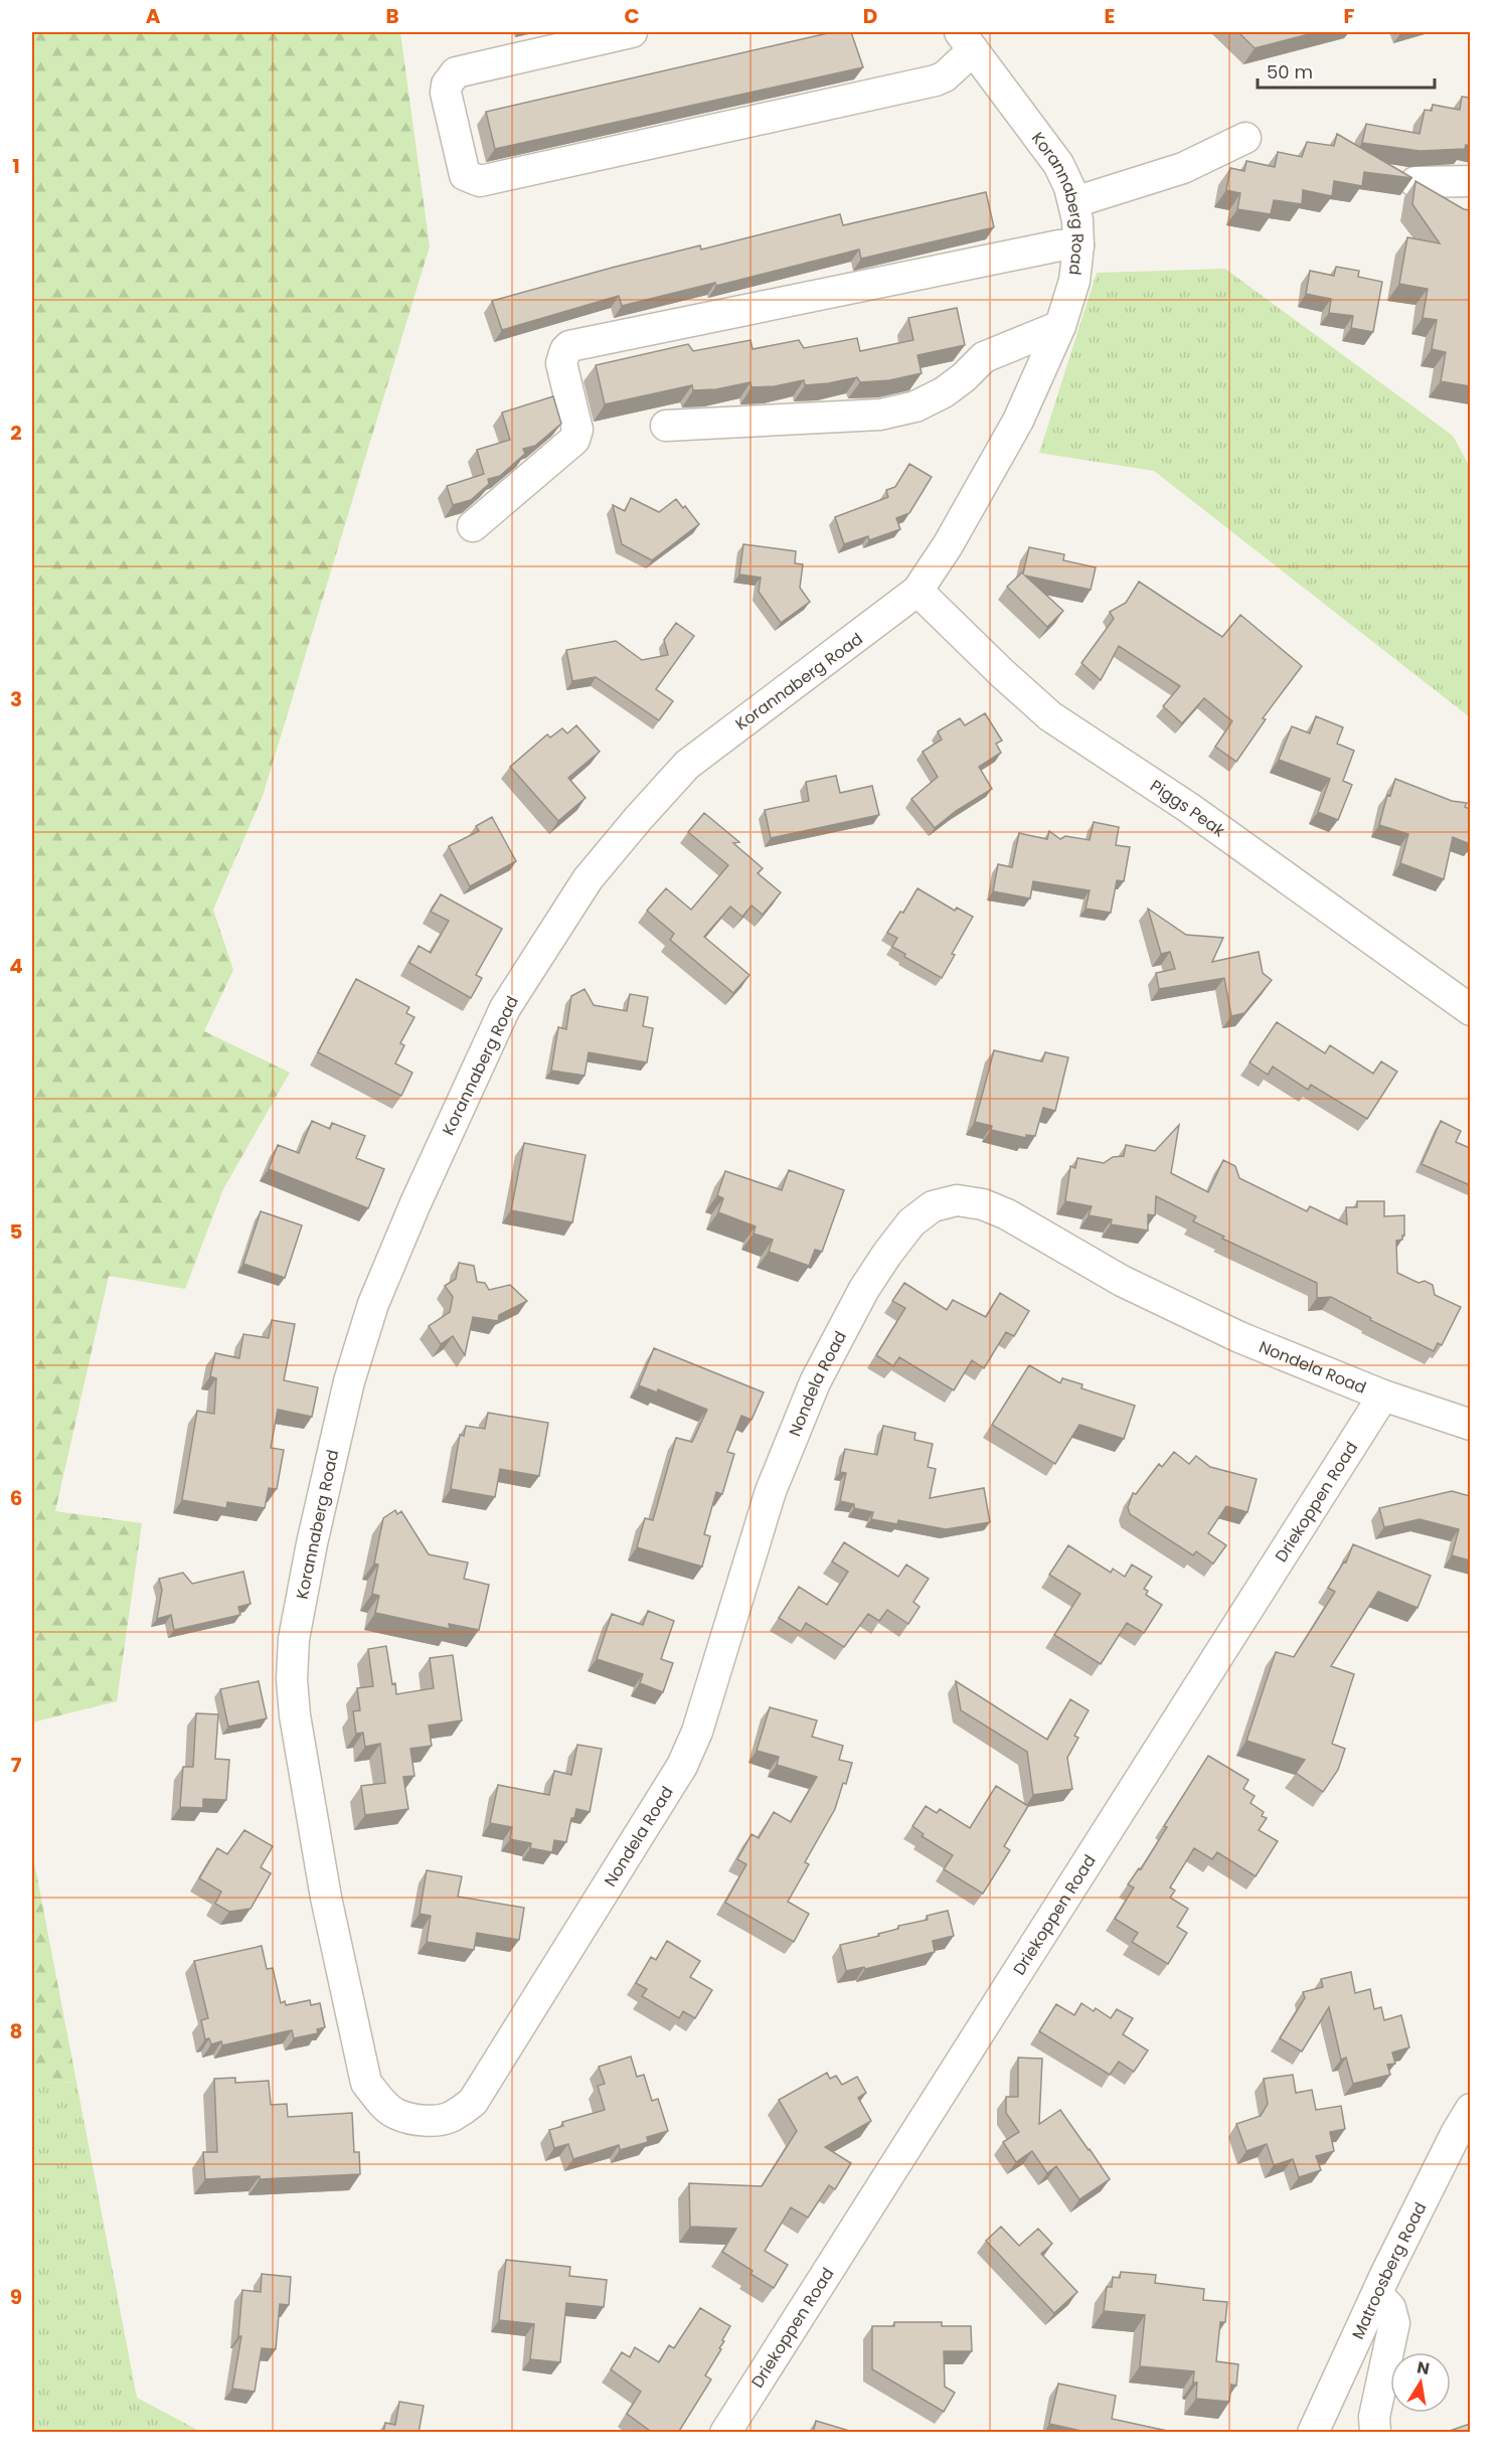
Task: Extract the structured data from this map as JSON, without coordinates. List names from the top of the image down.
{
  "streets": {
    "street": [
      "Korannaberg Road",
      "Piggs Peak",
      "Nondela Road",
      "Driekoppen Road",
      "Matroosberg Road"
    ]
  },
  "crossings": [
    ["Korannaberg Road", "Piggs Peak"],
    ["Korannaberg Road", "Nondela Road"],
    ["Nondela Road", "Driekoppen Road"]
  ],
  "scale_bar": "50 m",
  "north": "top",
  "grid": {
    "columns": [
      "A",
      "B",
      "C",
      "D",
      "E",
      "F"
    ],
    "rows": [
      "1",
      "2",
      "3",
      "4",
      "5",
      "6",
      "7",
      "8",
      "9"
    ]
  }
}
